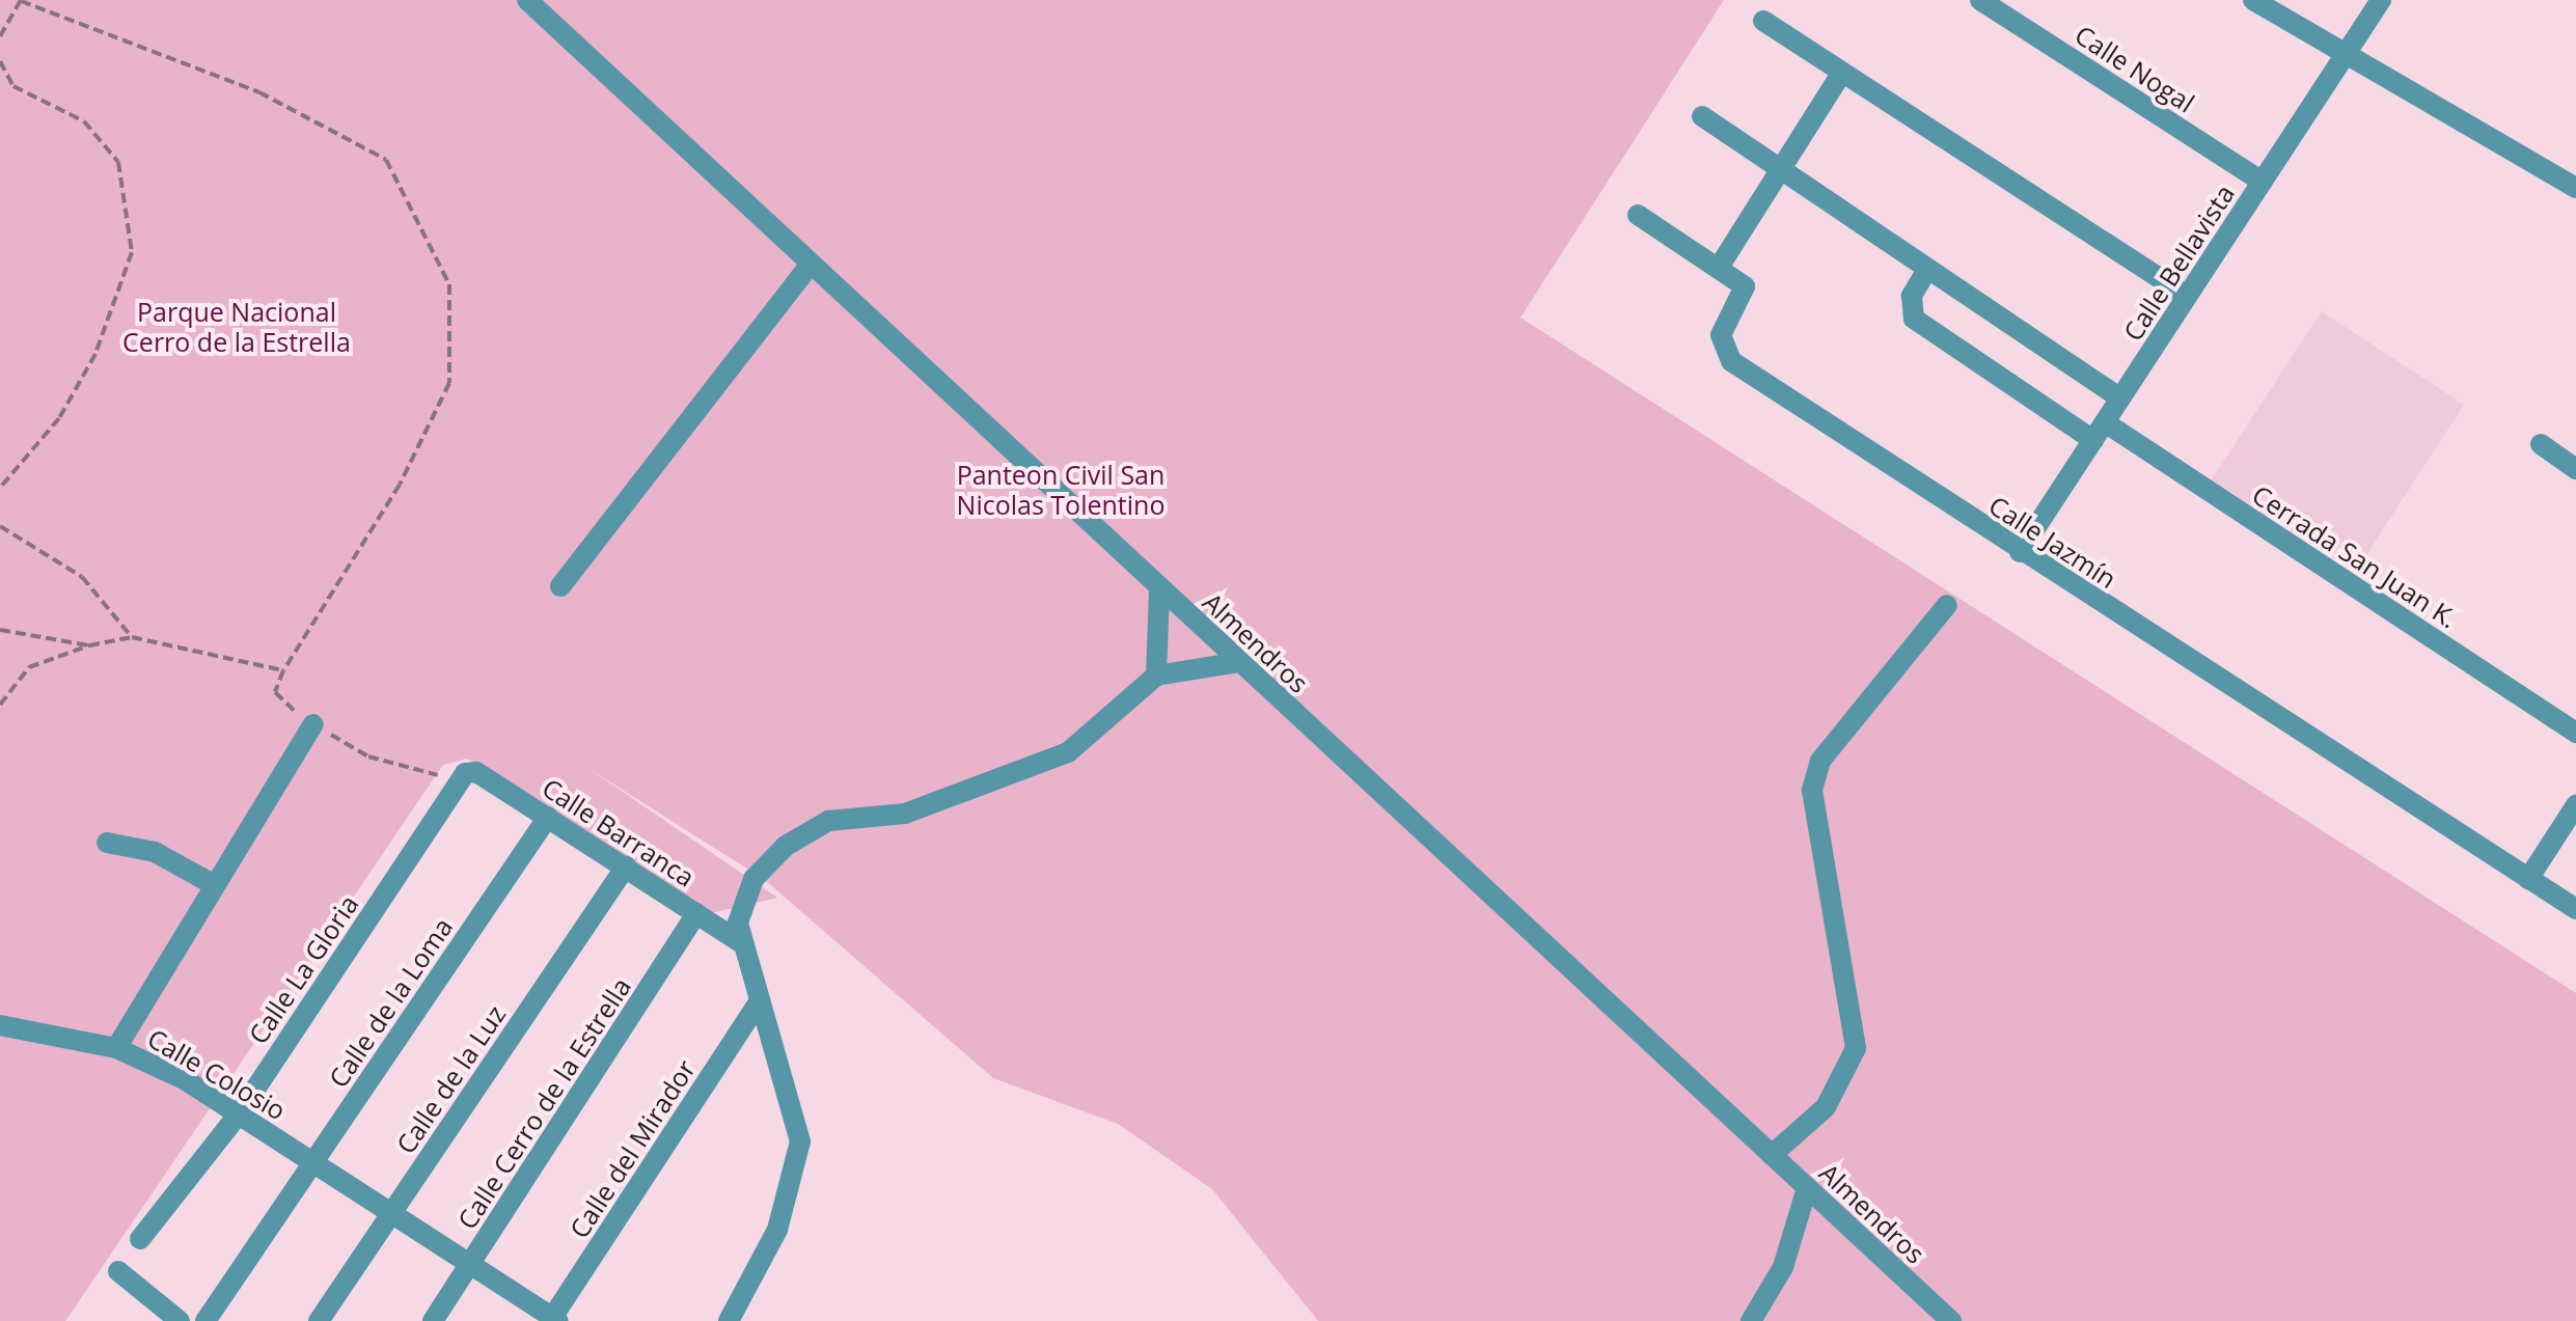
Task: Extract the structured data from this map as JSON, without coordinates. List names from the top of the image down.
{
  "streets": {
    "street": [
      "Calle Nogal",
      "Calle Bellavista",
      "Calle Jazmín",
      "Cerrada San Juan K.",
      "Almendros",
      "Calle Barranca",
      "Calle La Gloria",
      "Calle de la Loma",
      "Calle Colosio",
      "Calle de la Luz",
      "Calle Cerro de la Estrella",
      "Calle del Mirador"
    ]
  },
  "crossings": [
    ["Calle Nogal", "Calle Bellavista"],
    ["Calle Bellavista", "Calle Jazmín"],
    ["Calle Bellavista", "Cerrada San Juan K."],
    ["Calle Barranca", "Calle La Gloria"],
    ["Calle Barranca", "Calle de la Loma"],
    ["Calle Barranca", "Calle de la Luz"],
    ["Calle Barranca", "Calle Cerro de la Estrella"],
    ["Calle La Gloria", "Calle Colosio"],
    ["Calle de la Loma", "Calle Colosio"],
    ["Calle Colosio", "Calle de la Luz"],
    ["Calle Colosio", "Calle Cerro de la Estrella"],
    ["Calle Colosio", "Calle del Mirador"]
  ],
  "parks": ["Parque Nacional Cerro de la Estrella", "Panteon Civil San Nicolas Tolentino"]
}
